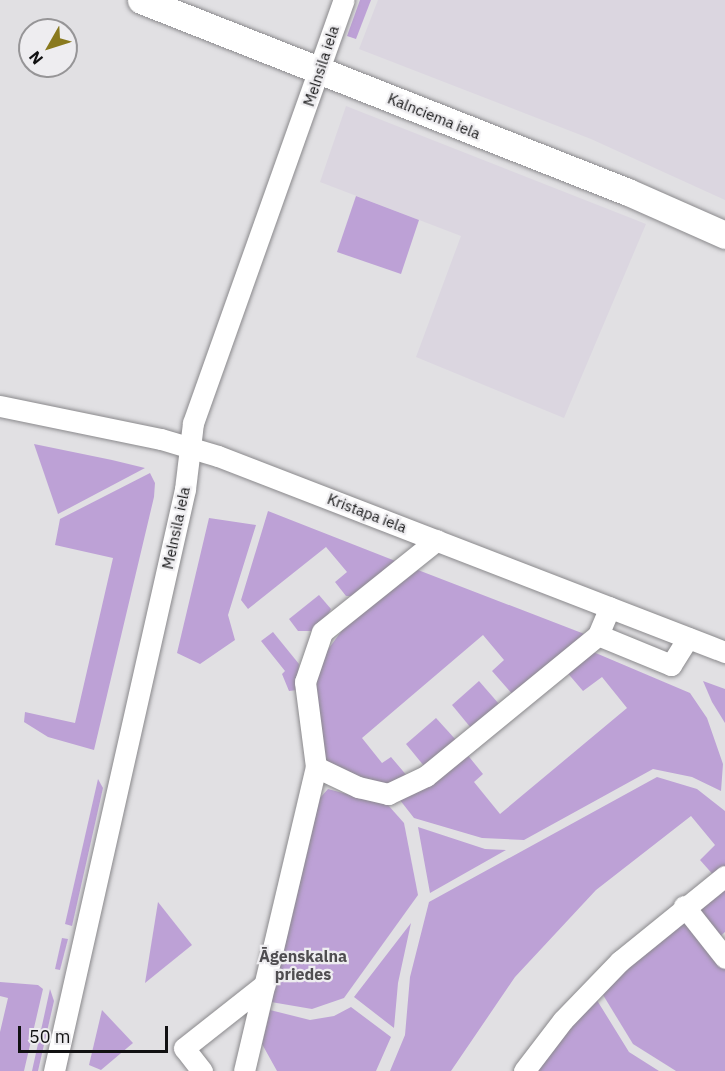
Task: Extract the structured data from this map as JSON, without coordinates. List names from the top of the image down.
{
  "streets": {
    "main road": ["Kalnciema iela"],
    "street": ["Melnsila iela", "Kristapa iela"]
  },
  "crossings": [
    ["Melnsila iela", "Kalnciema iela"],
    ["Melnsila iela", "Kristapa iela"]
  ],
  "districts": ["Āgenskalna priedes"],
  "scale_bar": "50 m",
  "north": "bottom left"
}
